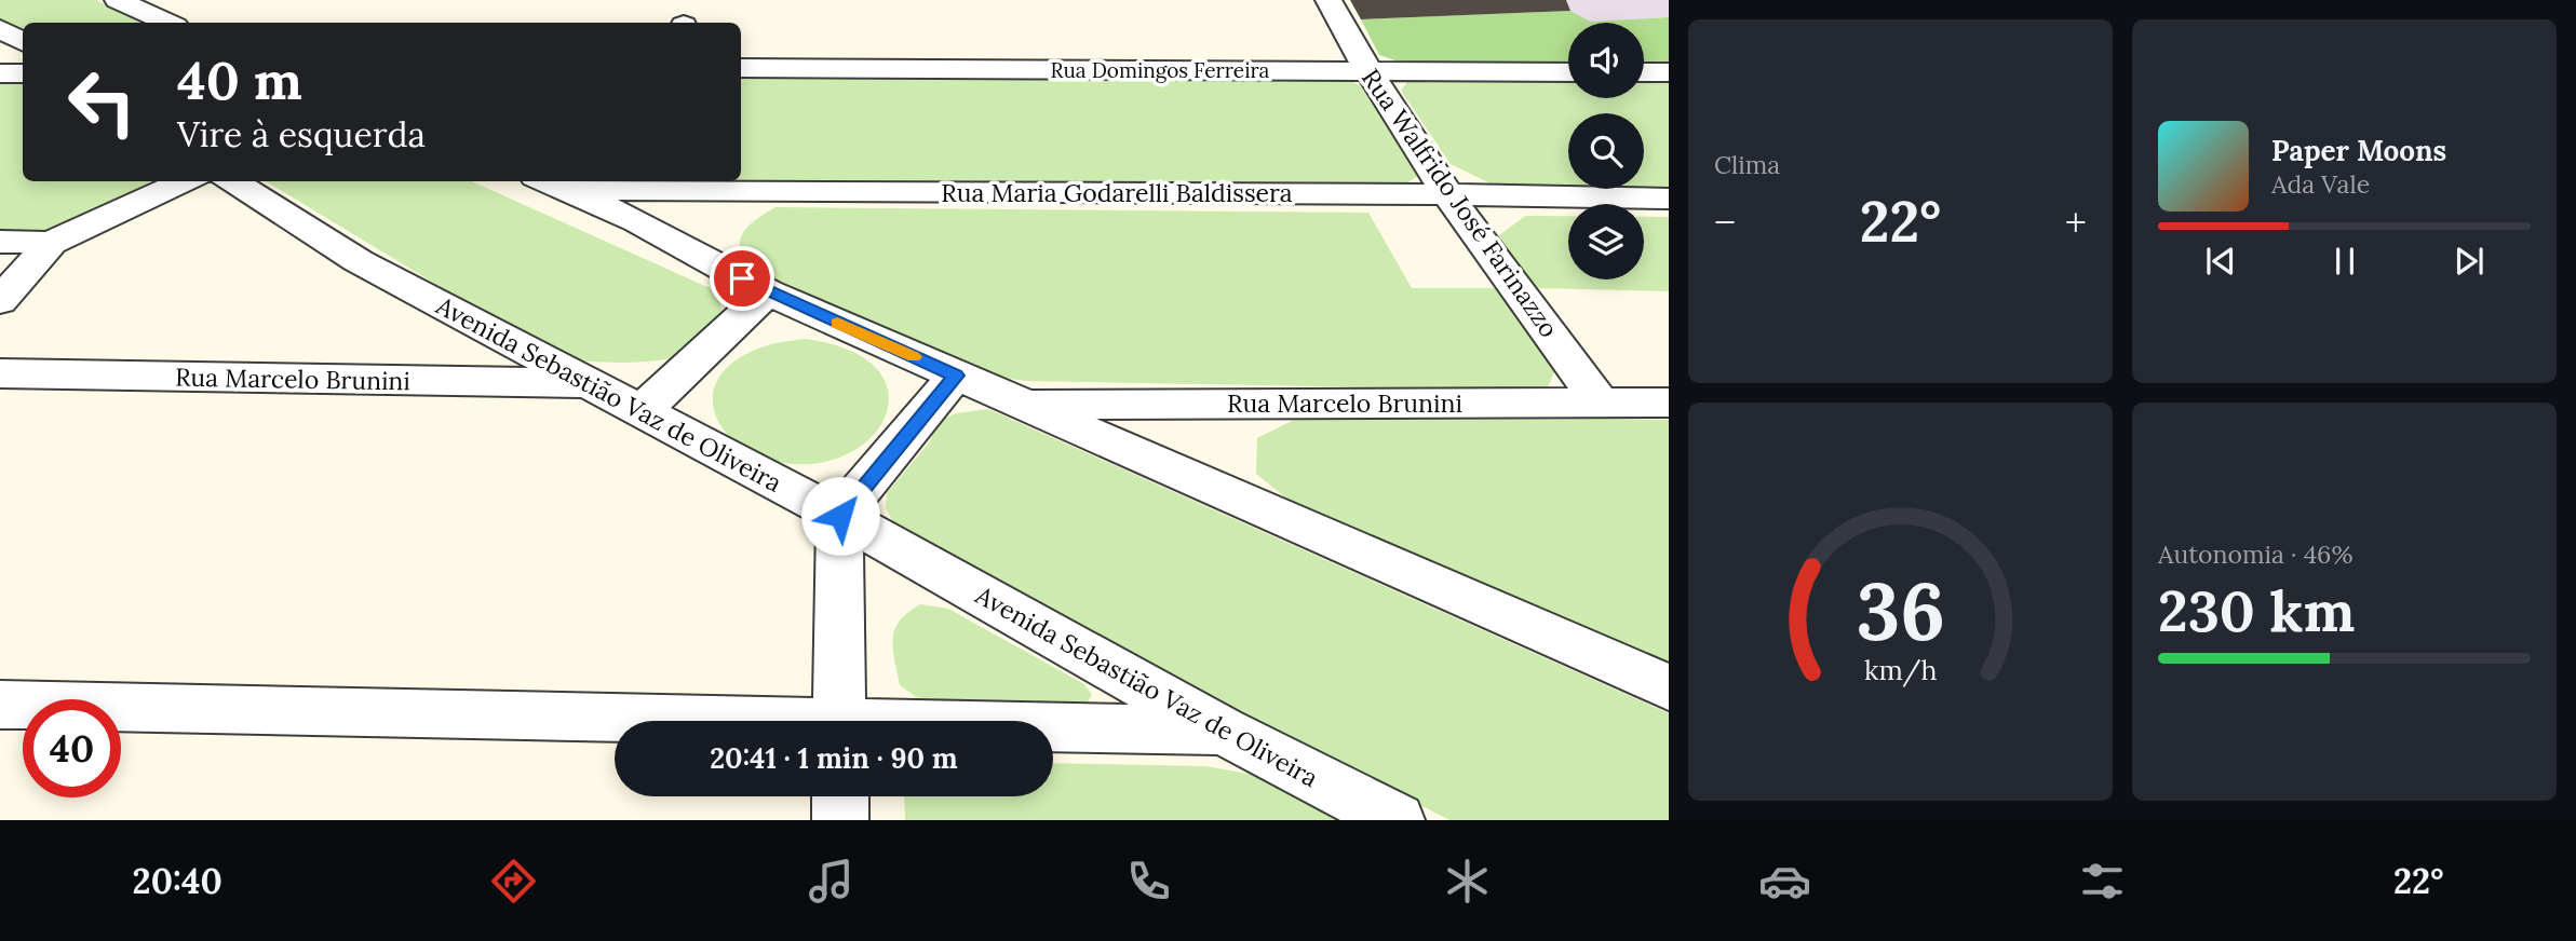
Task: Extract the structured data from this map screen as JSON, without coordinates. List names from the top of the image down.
{
  "streets": {
    "street": [
      "Rua Domingos Ferreira",
      "Rua Maria Godarelli Baldissera",
      "Rua Walfrido José Farinazzo",
      "Rua Marcelo Brunini",
      "Avenida Sebastião Vaz de Oliveira"
    ]
  },
  "crossings": [
    ["Rua Domingos Ferreira", "Rua Walfrido José Farinazzo"],
    ["Rua Maria Godarelli Baldissera", "Rua Walfrido José Farinazzo"],
    ["Rua Walfrido José Farinazzo", "Rua Marcelo Brunini"],
    ["Rua Marcelo Brunini", "Avenida Sebastião Vaz de Oliveira"]
  ],
  "page": {
    "tile": [
      "Clima",
      ["Autonomia · 46%", "230 km"]
    ],
    "turn": ["40 m", "Vire à esquerda"],
    "song": ["Paper Moons", "Ada Vale"],
    "heat": ["−", "22°", "+"],
    "limit": "40",
    "trip": "20:41 · 1 min · 90 m",
    "tabs": ["20:40", "22°"],
    "gauge": ["36", "km/h"]
  }
}
